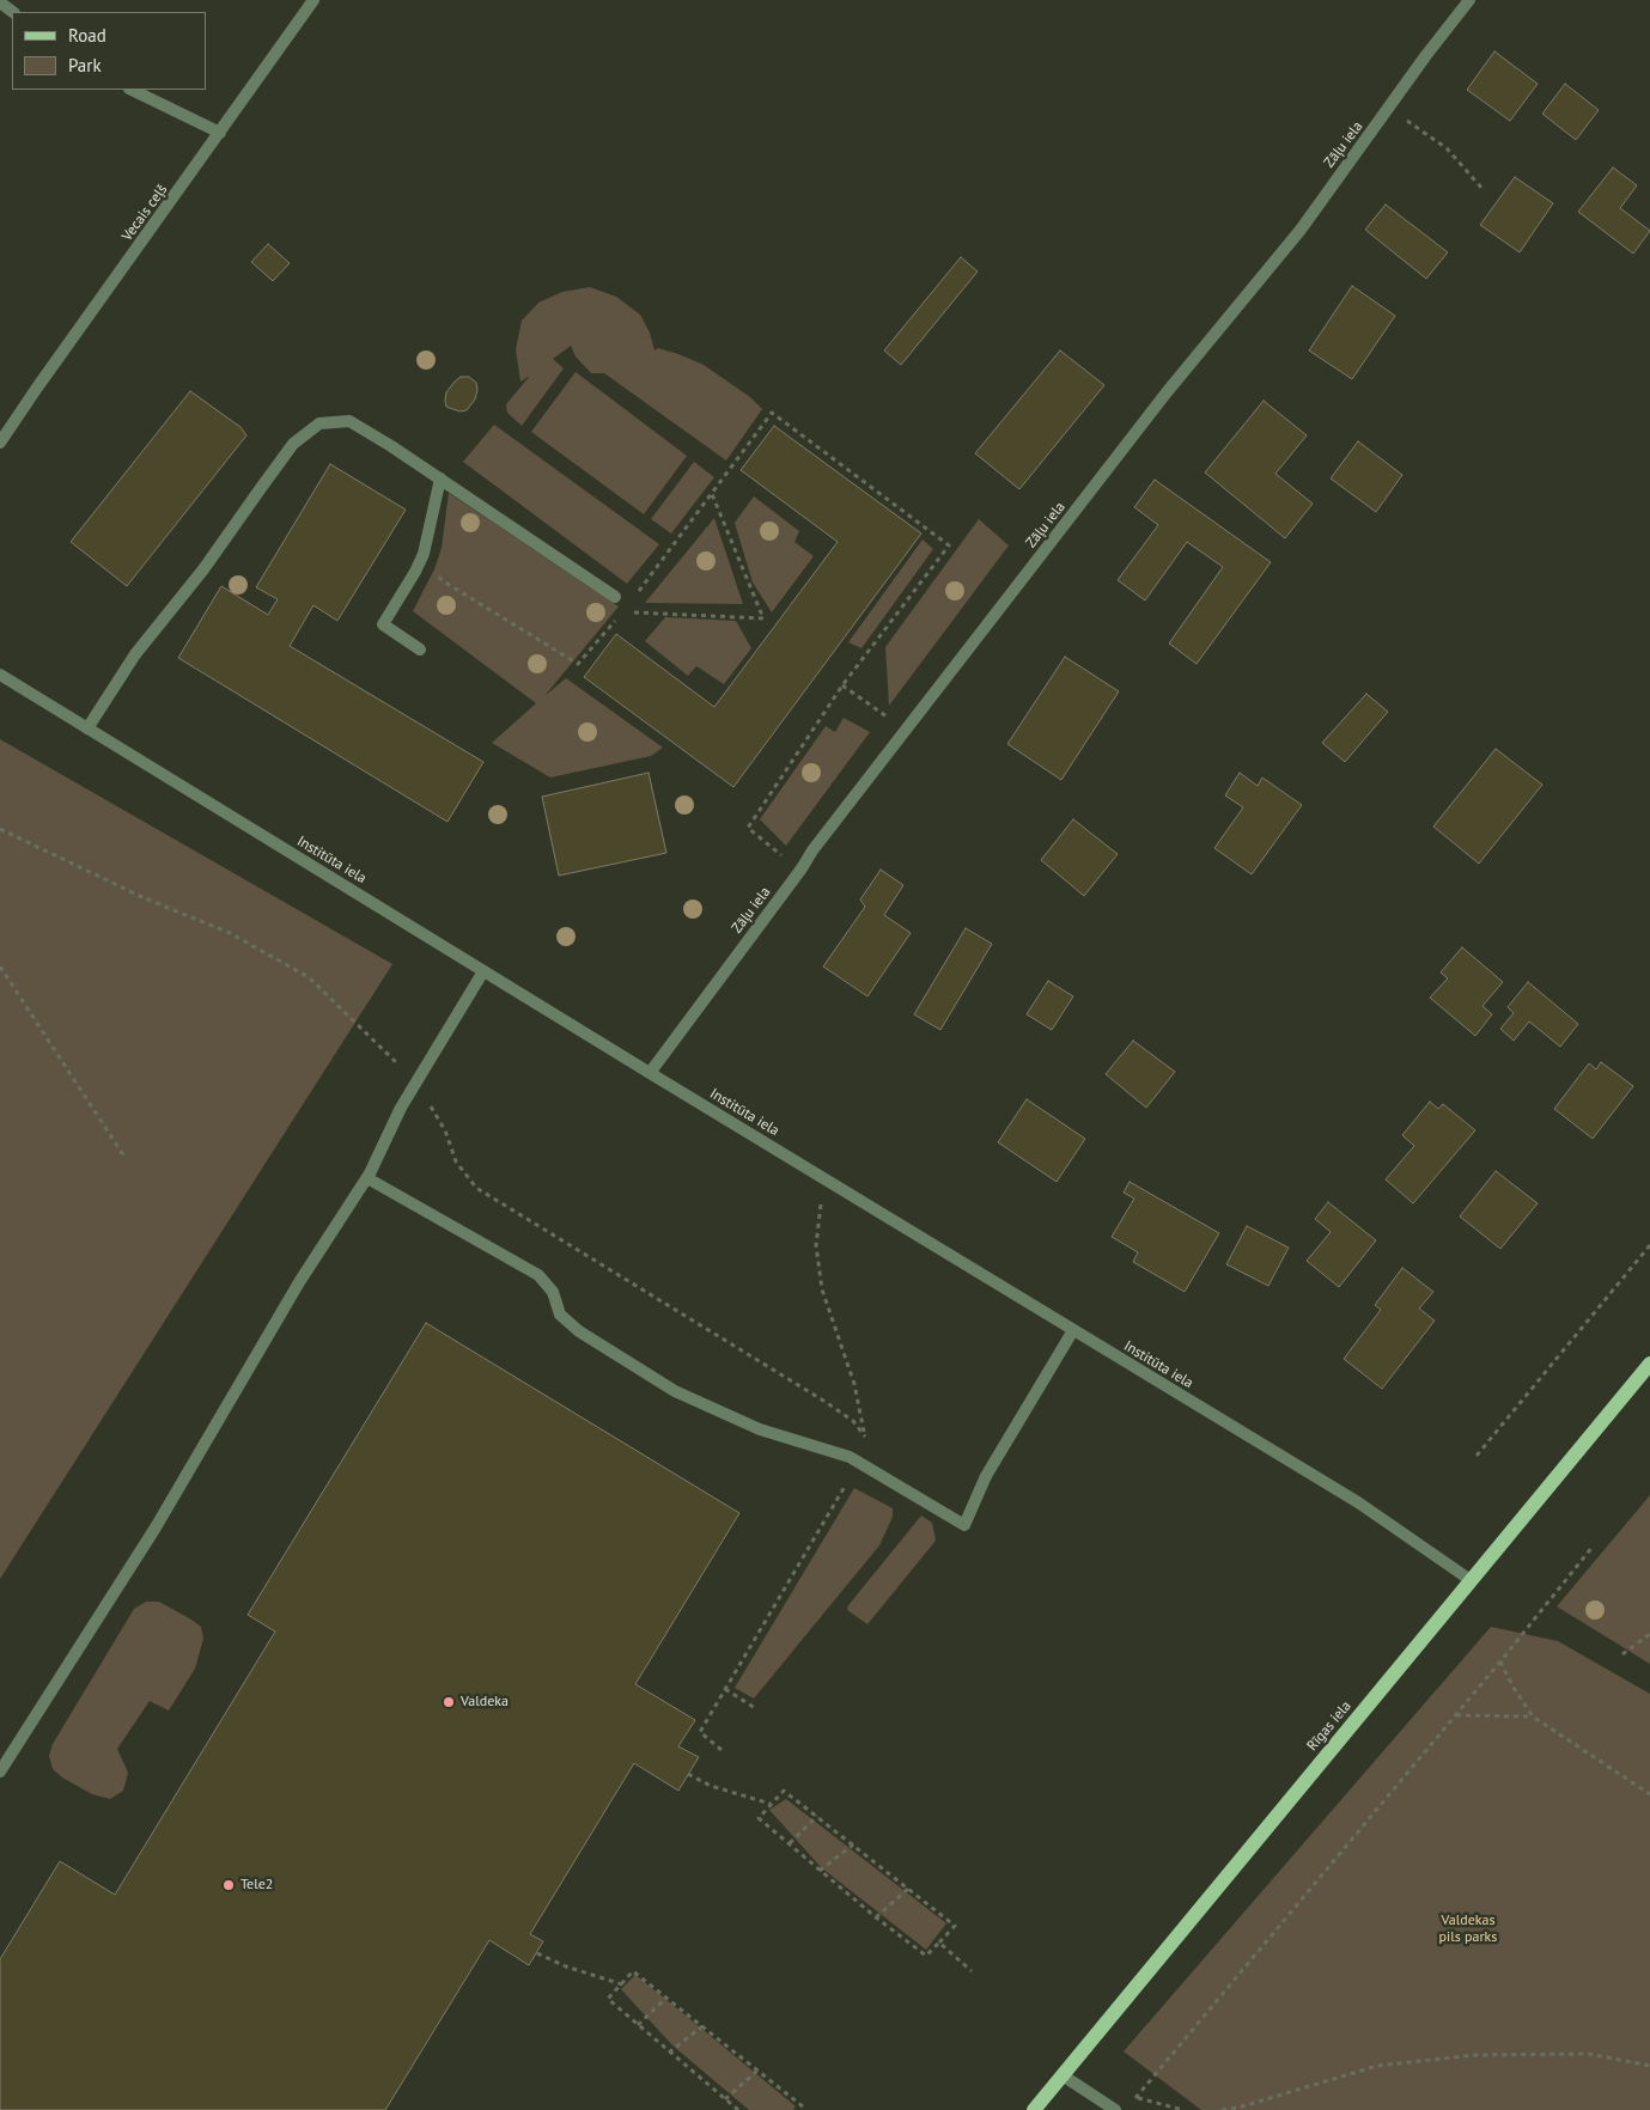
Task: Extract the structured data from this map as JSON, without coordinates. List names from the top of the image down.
{
  "streets": {
    "main road": ["Rīgas iela"],
    "street": ["Zāļu iela", "Vecais ceļš", "Institūta iela"]
  },
  "crossings": [
    ["Zāļu iela", "Institūta iela"],
    ["Institūta iela", "Rīgas iela"]
  ],
  "parks": ["Valdekas pils parks"],
  "places": ["Valdeka", "Tele2"],
  "legend": ["Road", "Park"]
}
